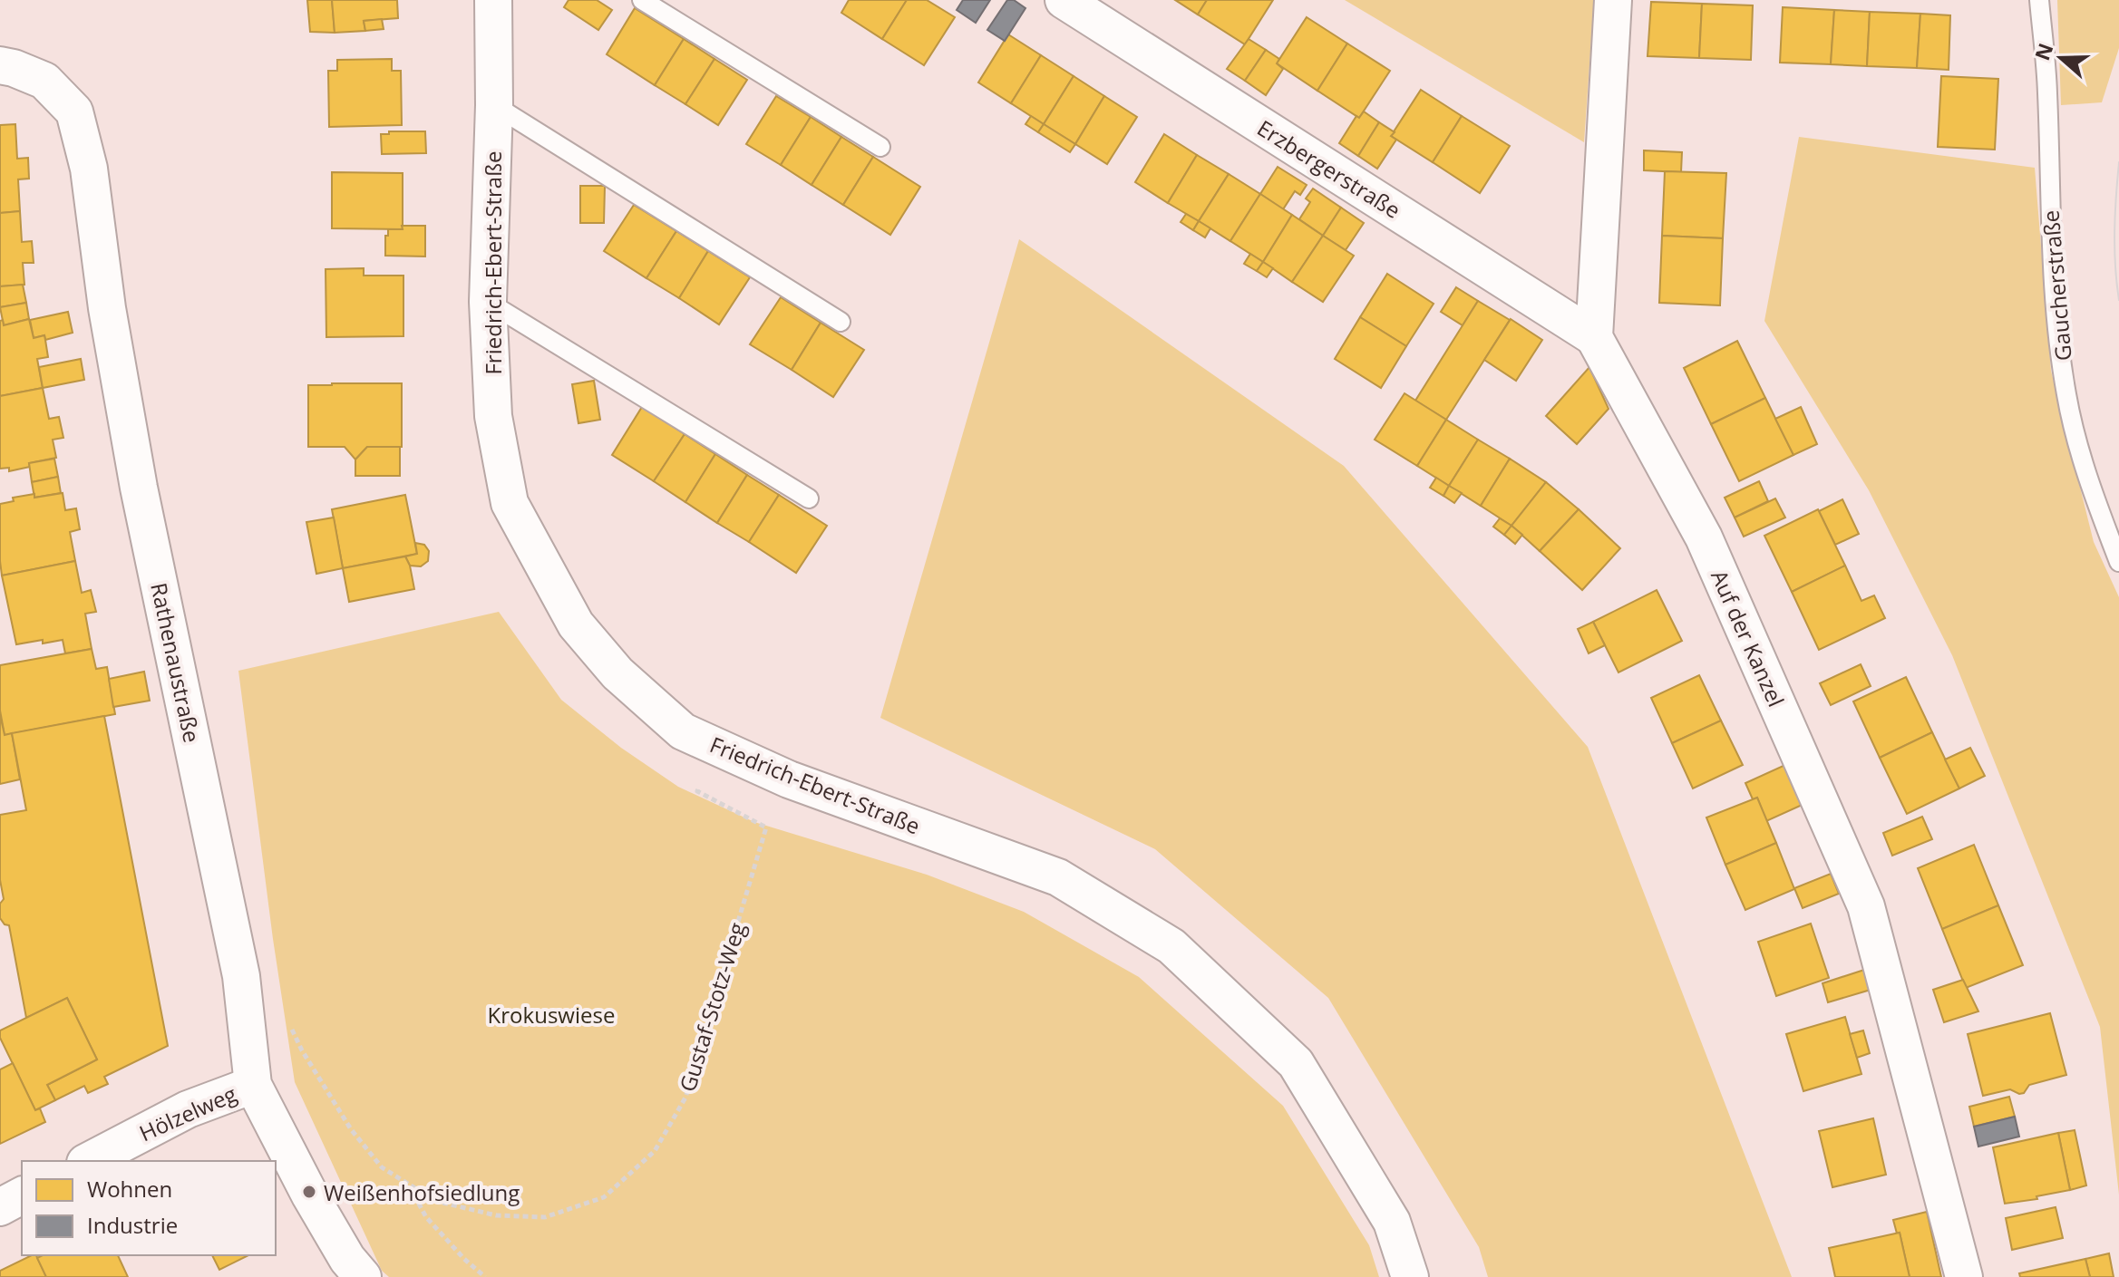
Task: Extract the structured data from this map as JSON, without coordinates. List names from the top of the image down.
{
  "streets": {
    "street": [
      "Erzbergerstraße",
      "Friedrich-Ebert-Straße",
      "Auf der Kanzel",
      "Rathenaustraße",
      "Hölzelweg"
    ],
    "lane": ["Gaucherstraße"],
    "path": ["Gustaf-Stotz-Weg"]
  },
  "crossings": [
    ["Erzbergerstraße", "Auf der Kanzel"],
    ["Friedrich-Ebert-Straße", "Gustaf-Stotz-Weg"],
    ["Rathenaustraße", "Hölzelweg"]
  ],
  "parks": ["Krokuswiese"],
  "places": ["Weißenhofsiedlung"],
  "legend": ["Wohnen", "Industrie"],
  "north": "left"
}
